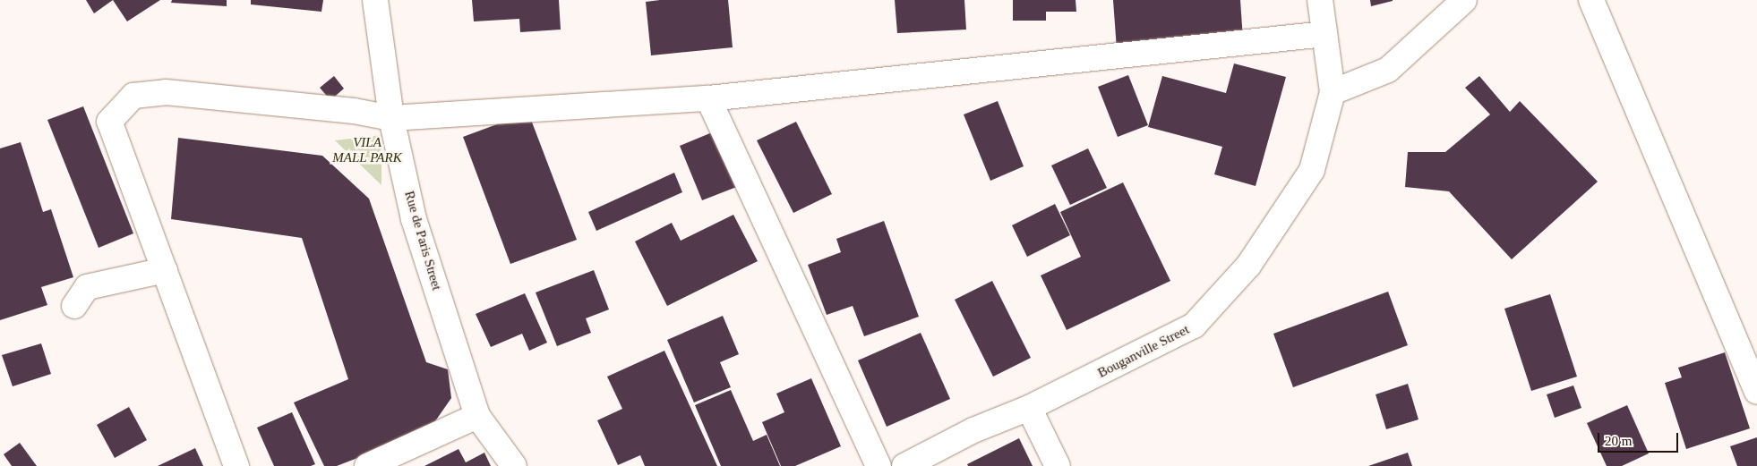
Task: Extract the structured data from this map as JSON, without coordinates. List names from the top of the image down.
{
  "streets": {
    "street": ["Rue de Paris Street", "Bouganville Street"]
  },
  "parks": ["VILA MALL PARK"],
  "scale_bar": "20 m"
}
